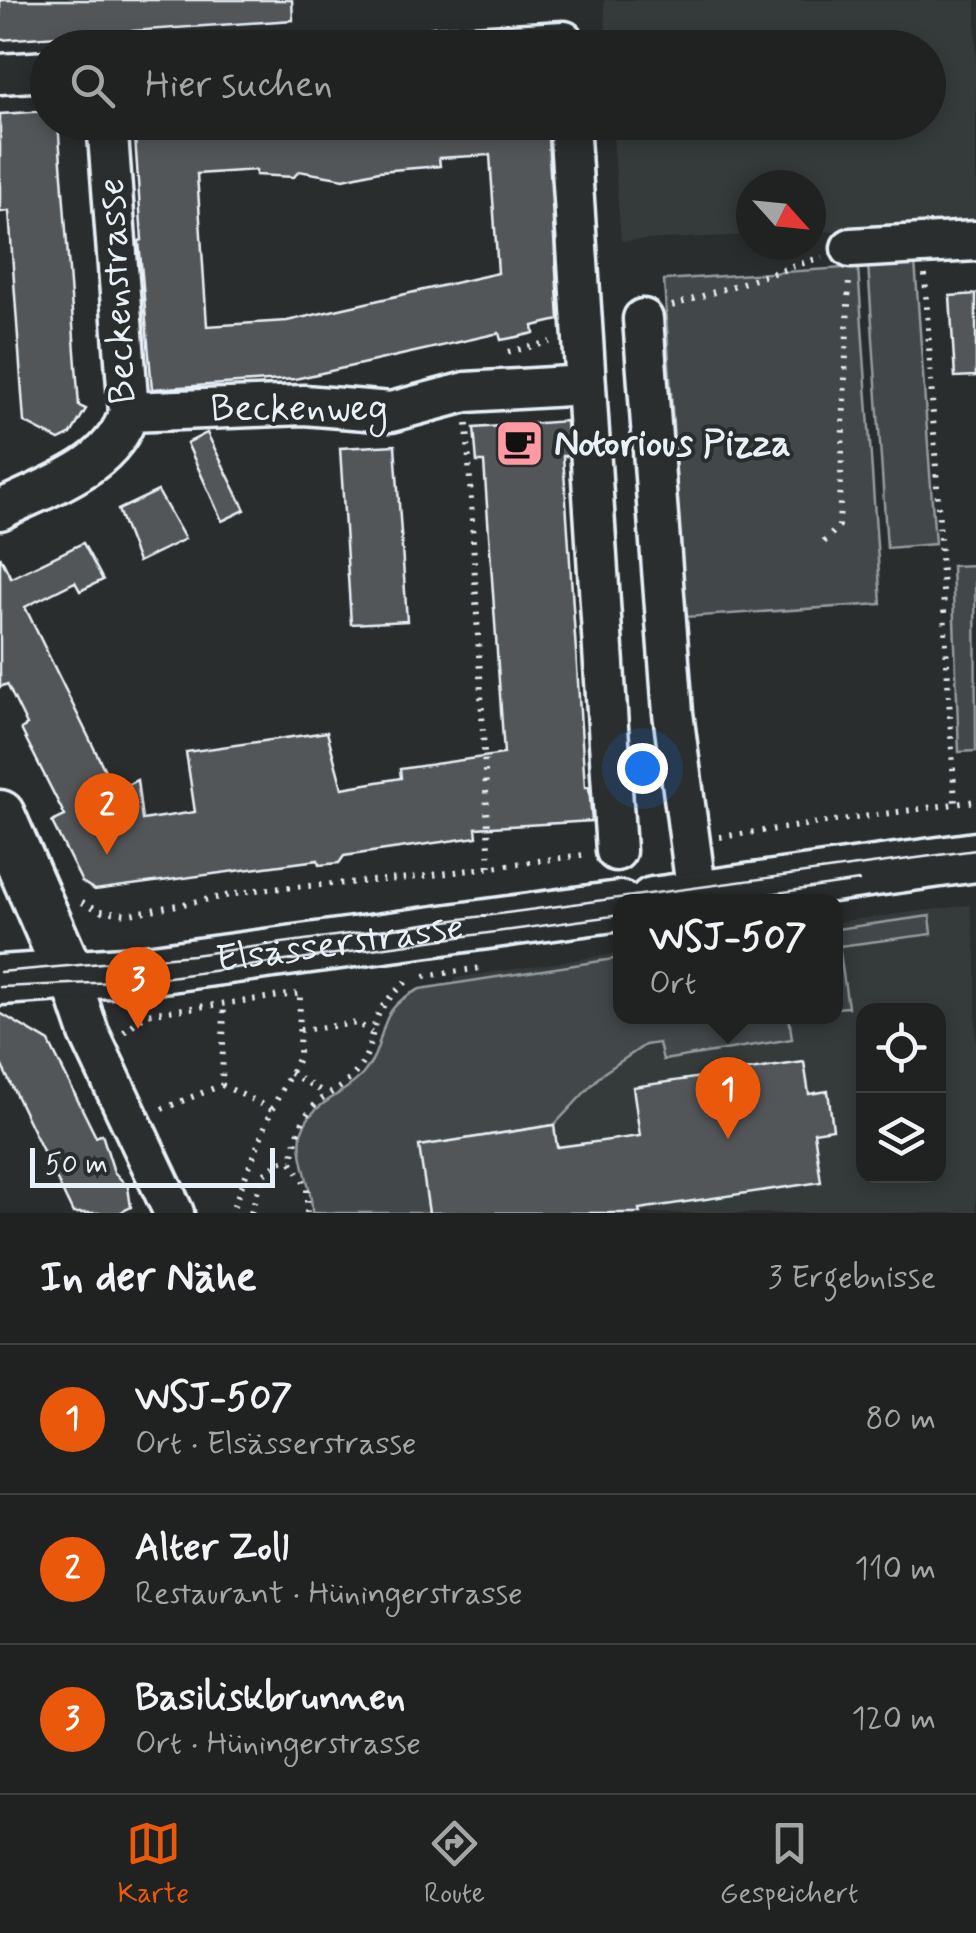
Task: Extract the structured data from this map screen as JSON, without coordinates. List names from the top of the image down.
{
  "streets": {
    "main road": ["Elsässerstrasse"],
    "street": ["Beckenstrasse", "Beckenweg"]
  },
  "crossings": [
    ["Beckenstrasse", "Beckenweg"]
  ],
  "places": {
    "cafe": ["Notorious Pizza"]
  },
  "scale_bar": "50 m",
  "north": "bottom right",
  "page": {
    "search": "Hier suchen",
    "pins": ["2", "3", "1"],
    "popup": ["WSJ-507", "Ort"],
    "scale": "50 m",
    "heading": ["In der Nähe", "3 Ergebnisse"],
    "list": [
      {
        "mark": "1",
        "name": "WSJ-507",
        "note": "Ort · Elsässerstrasse",
        "value": "80 m"
      },
      {
        "mark": "2",
        "name": "Alter Zoll",
        "note": "Restaurant · Hüningerstrasse",
        "value": "110 m"
      },
      {
        "mark": "3",
        "name": "Basiliskbrunnen",
        "note": "Ort · Hüningerstrasse",
        "value": "120 m"
      }
    ],
    "nav": ["Karte", "Route", "Gespeichert"]
  }
}
